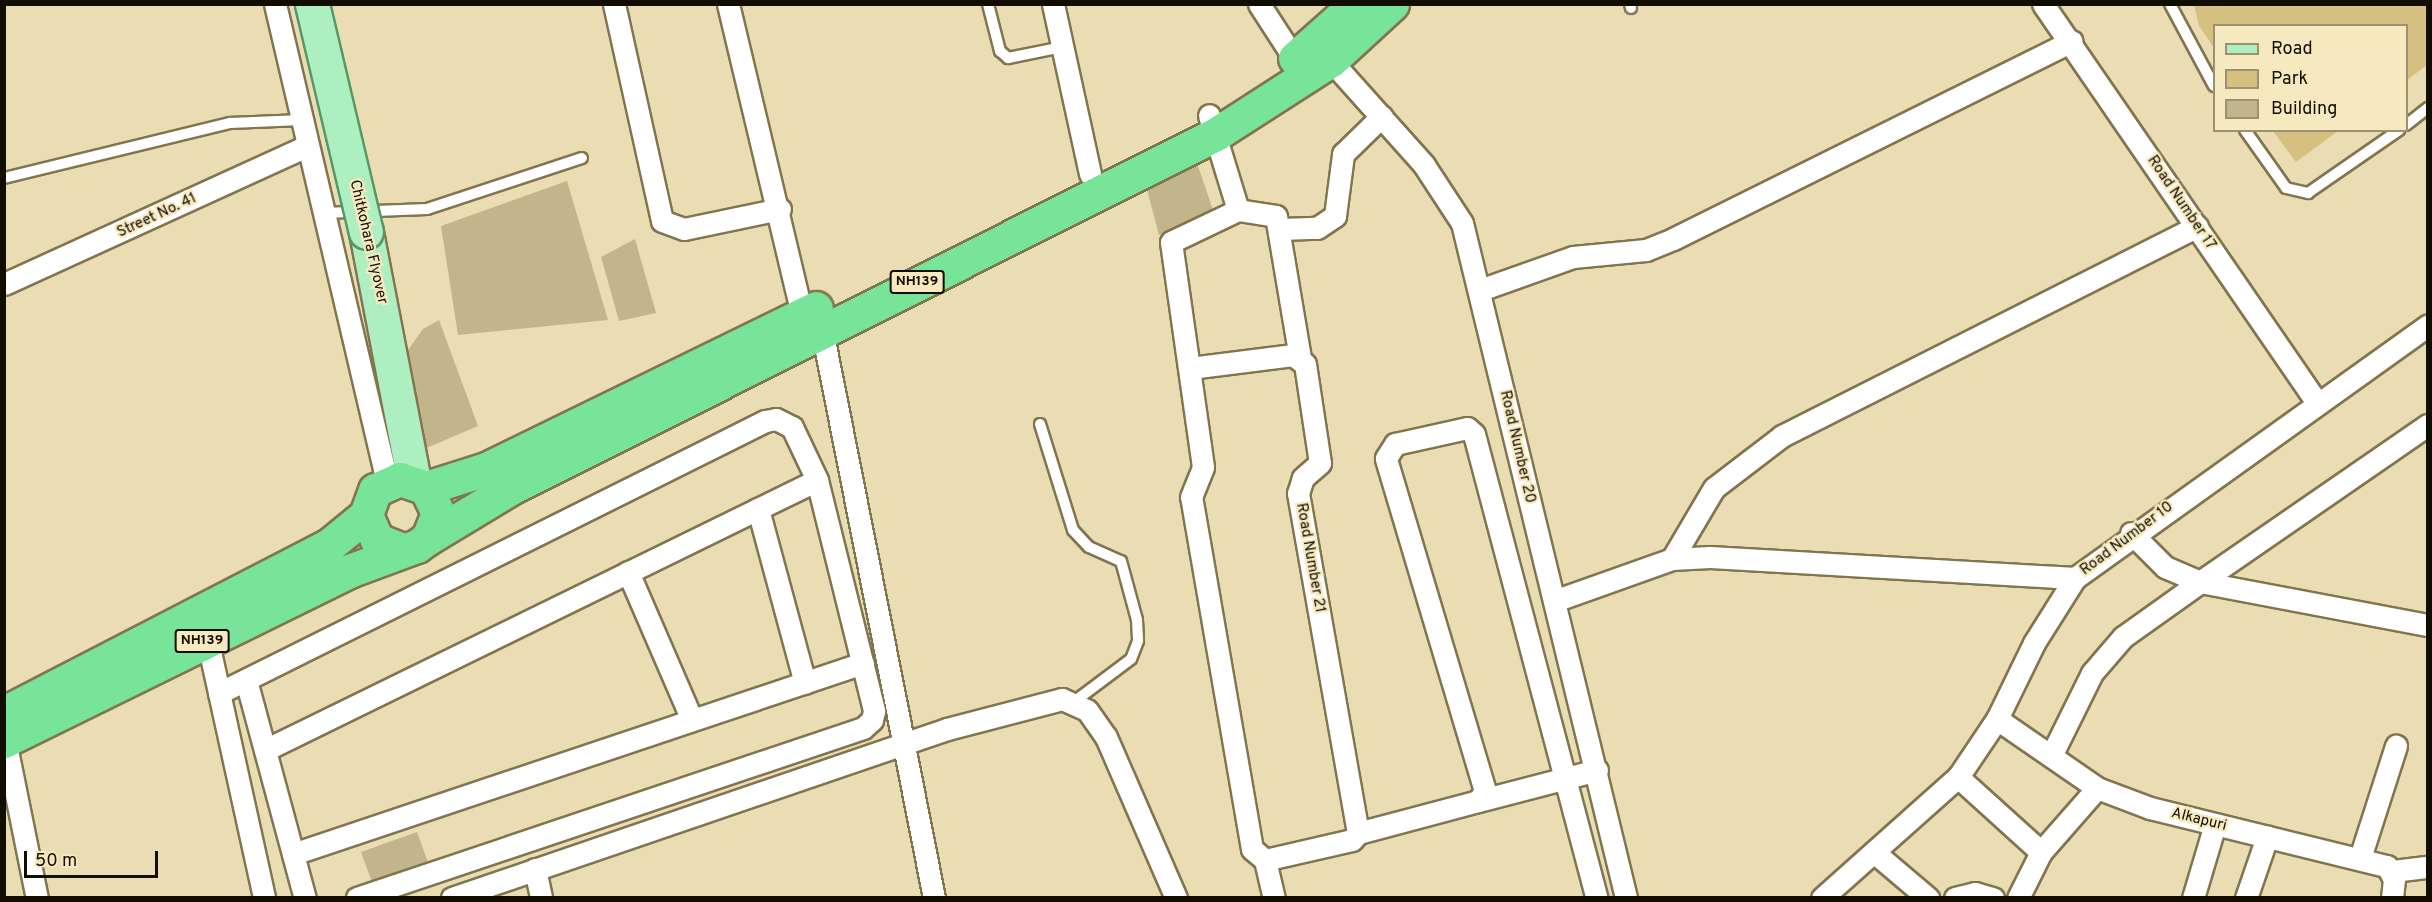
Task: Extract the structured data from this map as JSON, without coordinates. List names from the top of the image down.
{
  "streets": {
    "highway": ["NH139"],
    "main road": ["Chitkohara Flyover"],
    "street": [
      "Road Number 17",
      "Street No. 41",
      "Road Number 20",
      "Road Number 10",
      "Road Number 21",
      "Alkapuri"
    ]
  },
  "crossings": [
    ["Road Number 17", "Road Number 10"],
    ["Chitkohara Flyover", "NH139"],
    ["NH139", "Road Number 20"],
    ["Road Number 10", "Alkapuri"]
  ],
  "legend": ["Road", "Park", "Building"],
  "scale_bar": "50 m"
}
